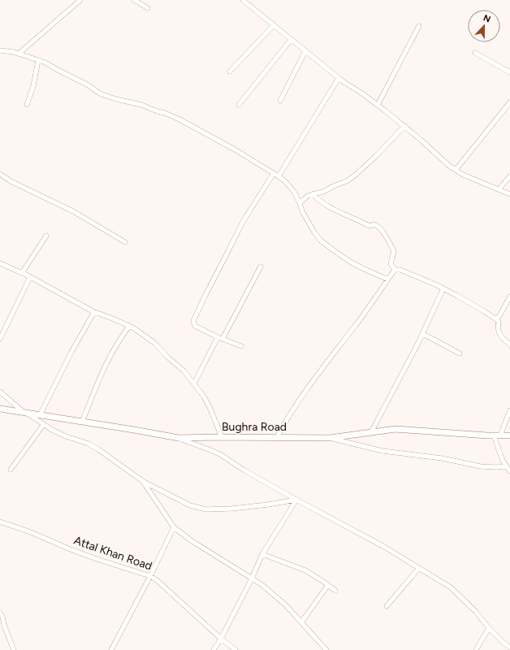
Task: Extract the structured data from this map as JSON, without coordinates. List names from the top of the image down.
{
  "streets": {
    "street": ["Bughra Road", "Attal Khan Road"]
  },
  "north": "top"
}
